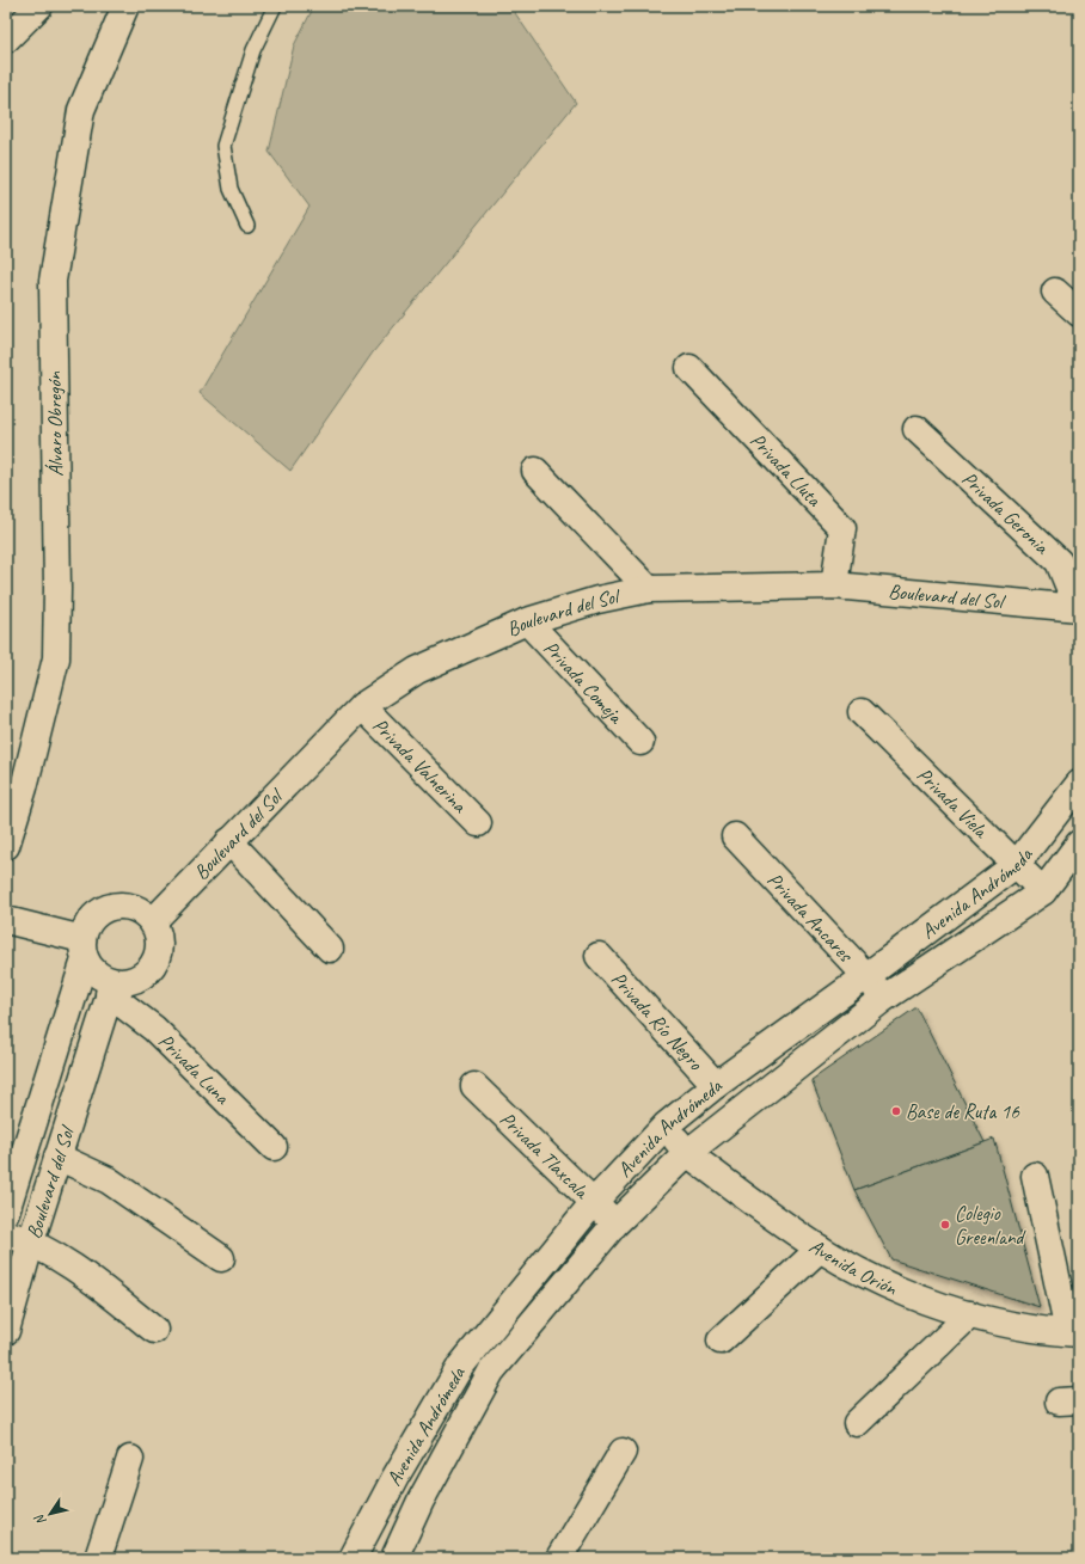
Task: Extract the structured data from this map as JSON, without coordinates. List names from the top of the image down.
{
  "streets": {
    "street": [
      "Álvaro Obregón",
      "Privada Lluta",
      "Privada Geronia",
      "Boulevard del Sol",
      "Privada Comeja",
      "Privada Valnerina",
      "Privada Viela",
      "Avenida Andrómeda",
      "Privada Ancares",
      "Privada Río Negro",
      "Privada Luna",
      "Privada Tlaxcala",
      "Avenida Orión"
    ]
  },
  "crossings": [
    ["Privada Lluta", "Boulevard del Sol"],
    ["Privada Geronia", "Boulevard del Sol"],
    ["Boulevard del Sol", "Privada Comeja"],
    ["Boulevard del Sol", "Privada Valnerina"],
    ["Boulevard del Sol", "Privada Luna"],
    ["Privada Viela", "Avenida Andrómeda"],
    ["Avenida Andrómeda", "Privada Ancares"],
    ["Avenida Andrómeda", "Privada Río Negro"],
    ["Avenida Andrómeda", "Privada Tlaxcala"],
    ["Avenida Andrómeda", "Avenida Orión"]
  ],
  "places": ["Base de Ruta 16", "Colegio Greenland"],
  "north": "bottom left"
}
